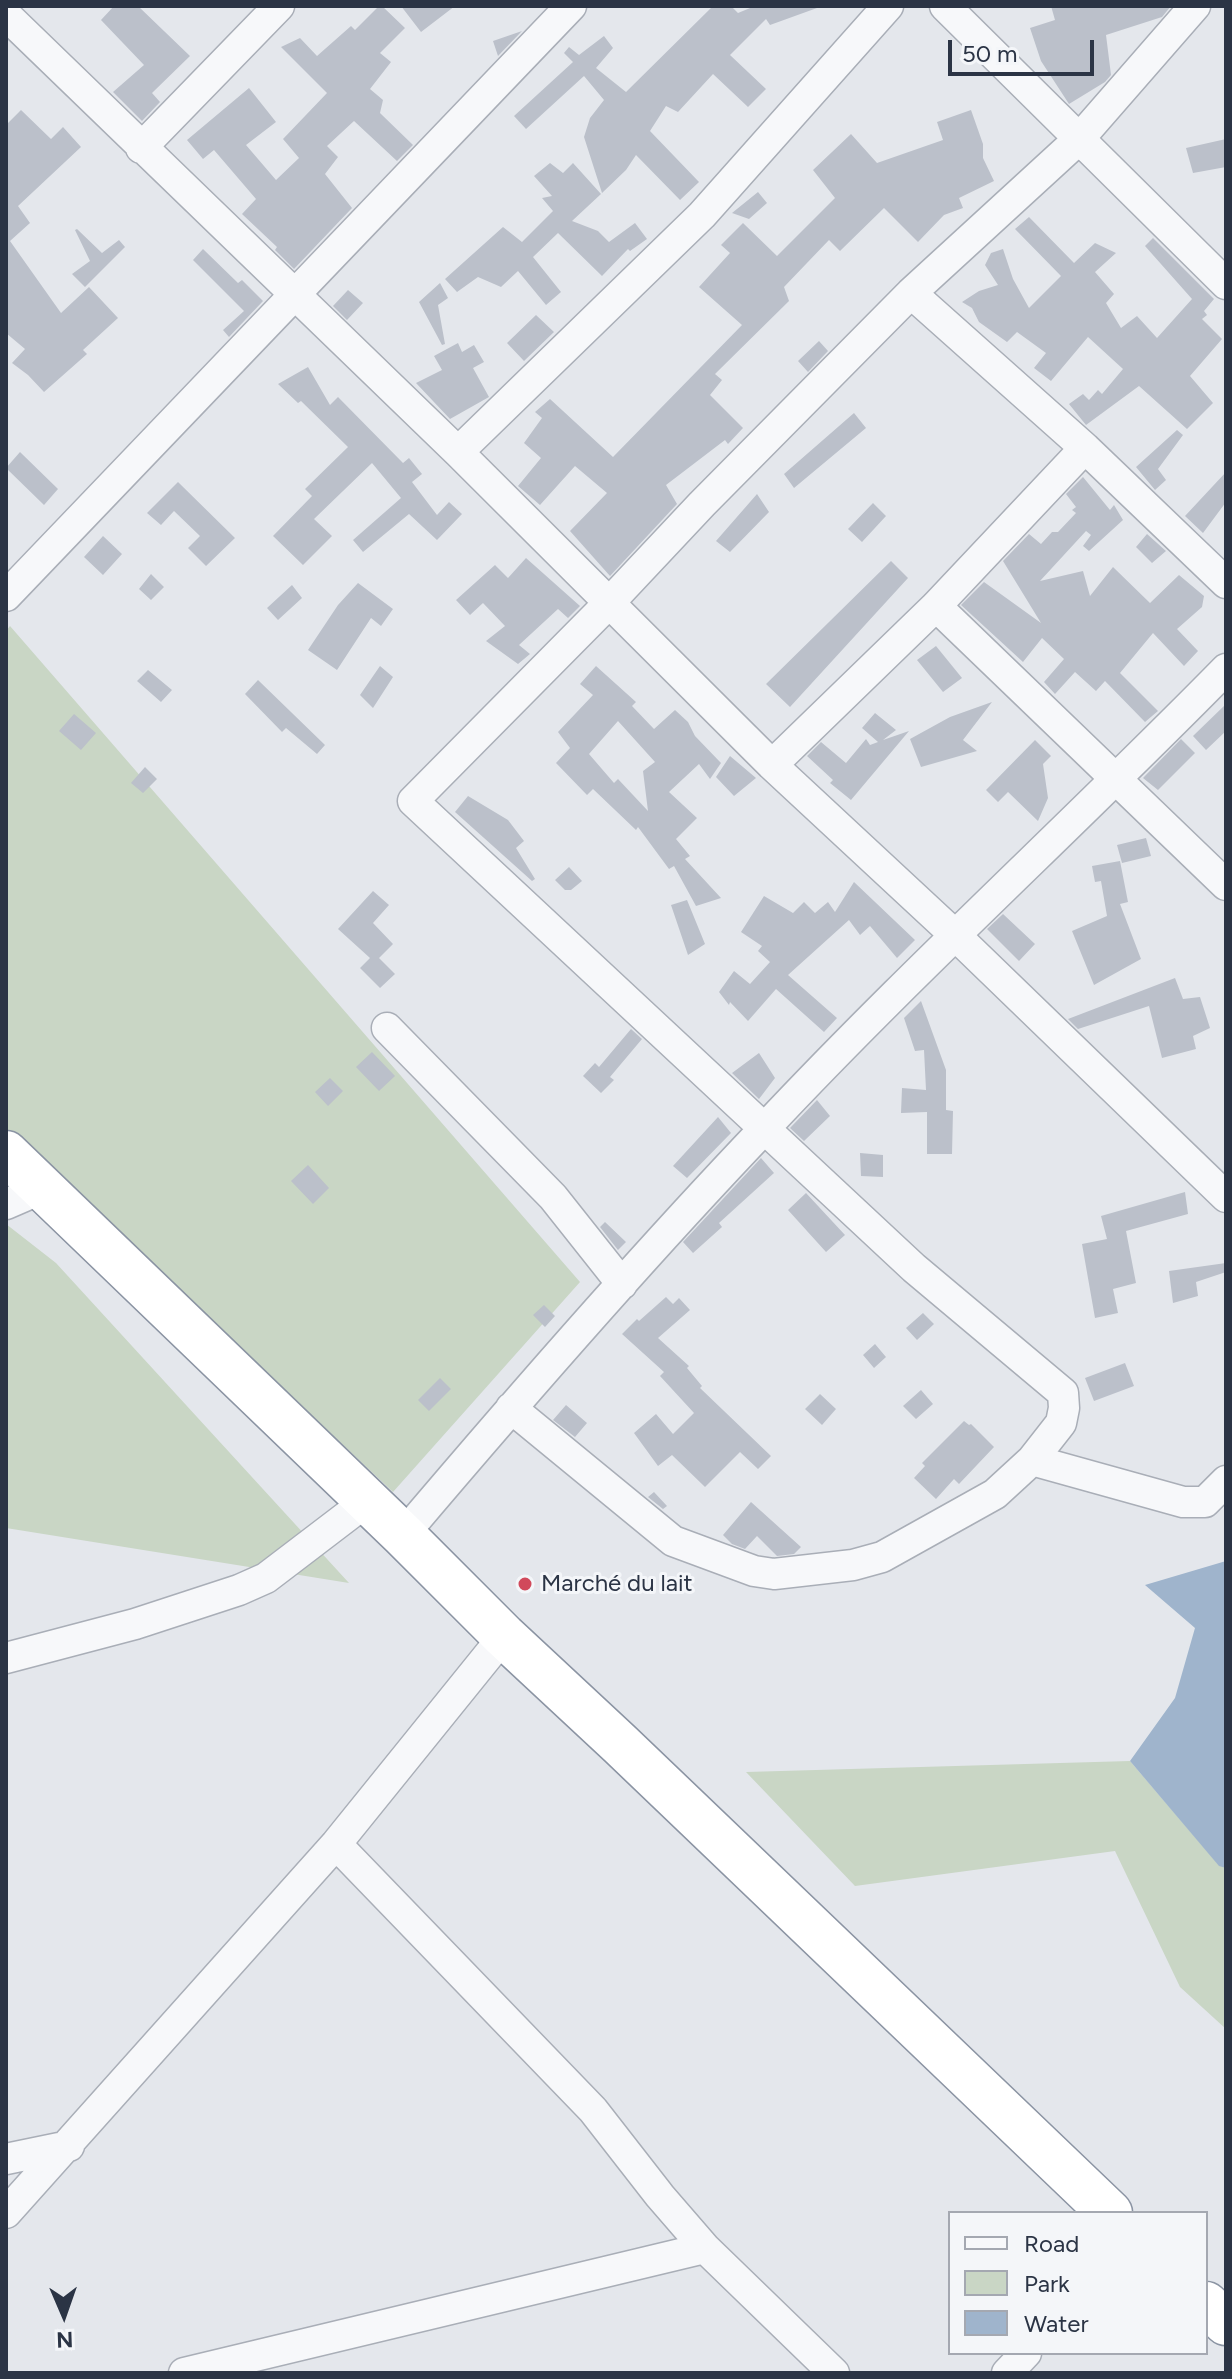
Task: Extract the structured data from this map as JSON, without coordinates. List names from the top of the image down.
{
  "places": ["Marché du lait"],
  "legend": ["Road", "Park", "Water"],
  "scale_bar": "50 m",
  "north": "bottom"
}
